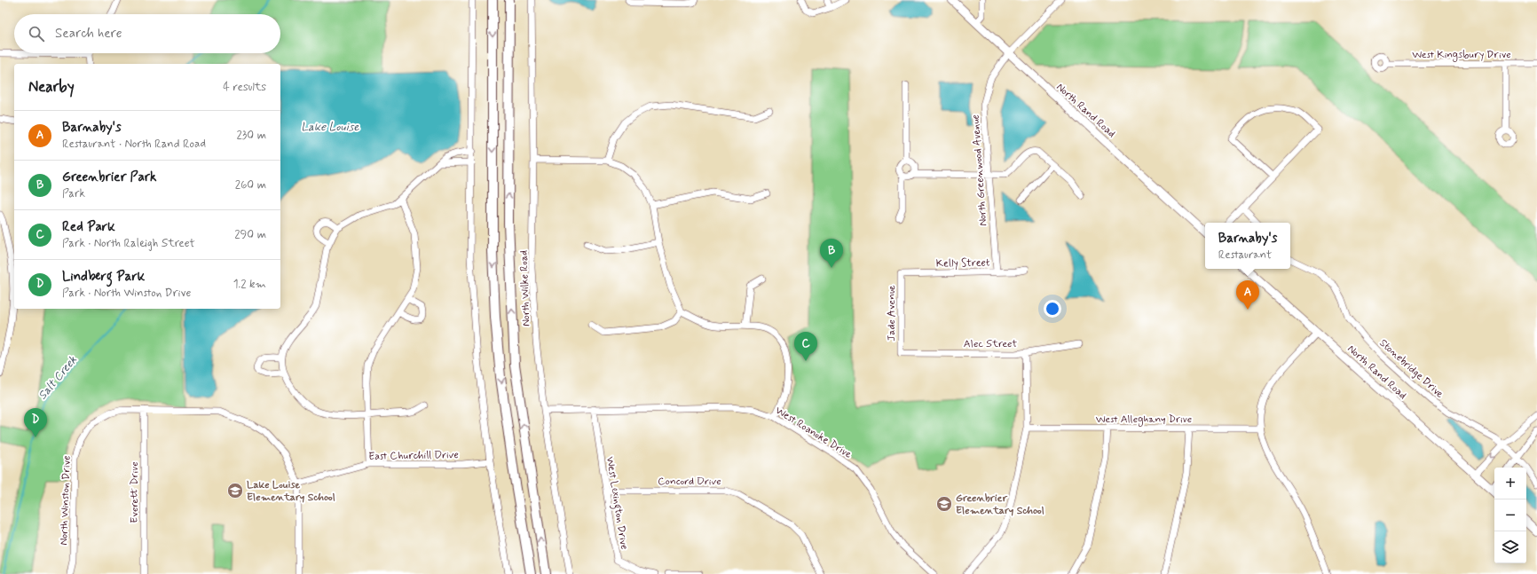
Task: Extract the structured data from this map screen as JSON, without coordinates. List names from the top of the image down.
{
  "streets": {
    "main road": ["North Rand Road"],
    "street": [
      "West Kingsbury Drive",
      "North Greenwood Avenue",
      "Kelly Street",
      "North Wilke Road",
      "Jade Avenue",
      "Alec Street",
      "Stonebridge Drive",
      "West Alleghany Drive",
      "West Roanoke Drive",
      "East Churchill Drive",
      "Concord Drive",
      "Everett Drive",
      "North Winston Drive",
      "West Lexington Drive"
    ]
  },
  "crossings": [
    ["North Rand Road", "North Greenwood Avenue"],
    ["North Greenwood Avenue", "Kelly Street"],
    ["Kelly Street", "Jade Avenue"],
    ["North Wilke Road", "West Roanoke Drive"],
    ["Jade Avenue", "Alec Street"],
    ["West Roanoke Drive", "West Lexington Drive"],
    ["East Churchill Drive", "North Winston Drive"],
    ["Concord Drive", "West Lexington Drive"],
    ["Everett Drive", "North Winston Drive"]
  ],
  "water": ["Lake Louise", "Salt Creek"],
  "places": {
    "school or university": ["Lake Louise Elementary School", "Greenbrier Elementary School"]
  },
  "page": {
    "search": "Search here",
    "heading": ["Nearby", "4 results"],
    "list": [
      {
        "mark": "A",
        "name": "Barnaby's",
        "note": "Restaurant · North Rand Road",
        "value": "230 m"
      },
      {
        "mark": "B",
        "name": "Greenbrier Park",
        "note": "Park",
        "value": "260 m"
      },
      {
        "mark": "C",
        "name": "Red Park",
        "note": "Park · North Raleigh Street",
        "value": "290 m"
      },
      {
        "mark": "D",
        "name": "Lindberg Park",
        "note": "Park · North Winston Drive",
        "value": "1.2 km"
      }
    ],
    "popup": ["Barnaby's", "Restaurant"],
    "pins": [
      "B",
      "A",
      "C",
      "D"
    ],
    "map_buttons": ["+", "−"]
  }
}
